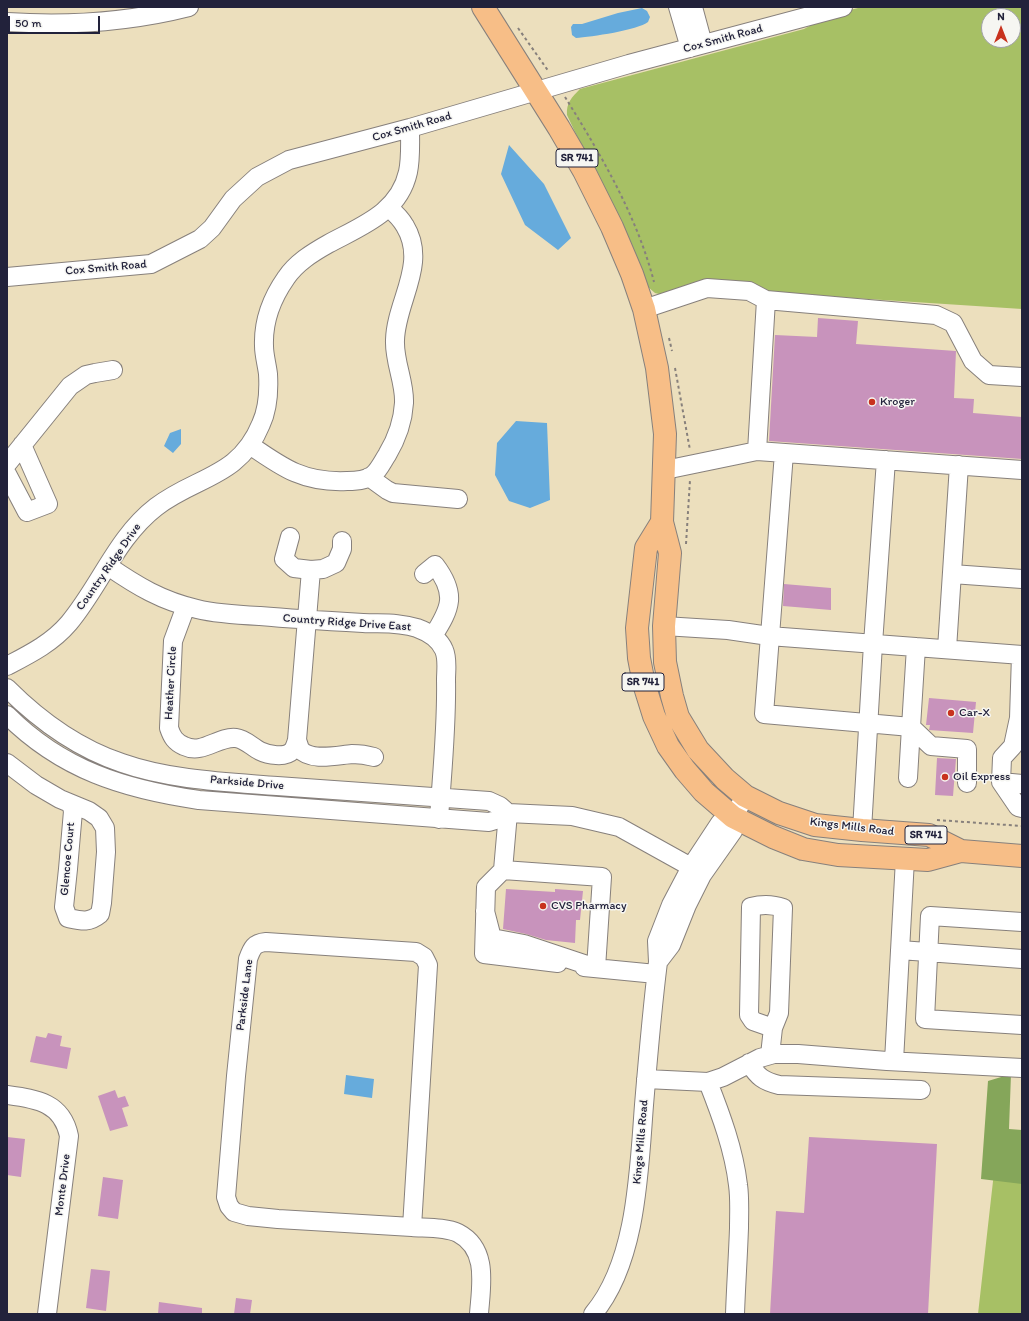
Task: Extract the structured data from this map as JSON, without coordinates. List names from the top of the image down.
{
  "streets": {
    "main road": ["SR 741", "Kings Mills Road"],
    "street": [
      "Cox Smith Road",
      "Country Ridge Drive",
      "Country Ridge Drive East",
      "Heather Circle",
      "Parkside Drive",
      "Glencoe Court",
      "Parkside Lane",
      "Monte Drive"
    ]
  },
  "crossings": [
    ["Cox Smith Road", "SR 741"],
    ["Cox Smith Road", "Country Ridge Drive"],
    ["SR 741", "Kings Mills Road"],
    ["Country Ridge Drive", "Country Ridge Drive East"],
    ["Country Ridge Drive East", "Heather Circle"],
    ["Country Ridge Drive East", "Parkside Drive"],
    ["Parkside Drive", "Kings Mills Road"]
  ],
  "places": [
    "Kroger",
    "Car-X",
    "Oil Express",
    "CVS Pharmacy"
  ],
  "scale_bar": "50 m",
  "north": "top"
}
